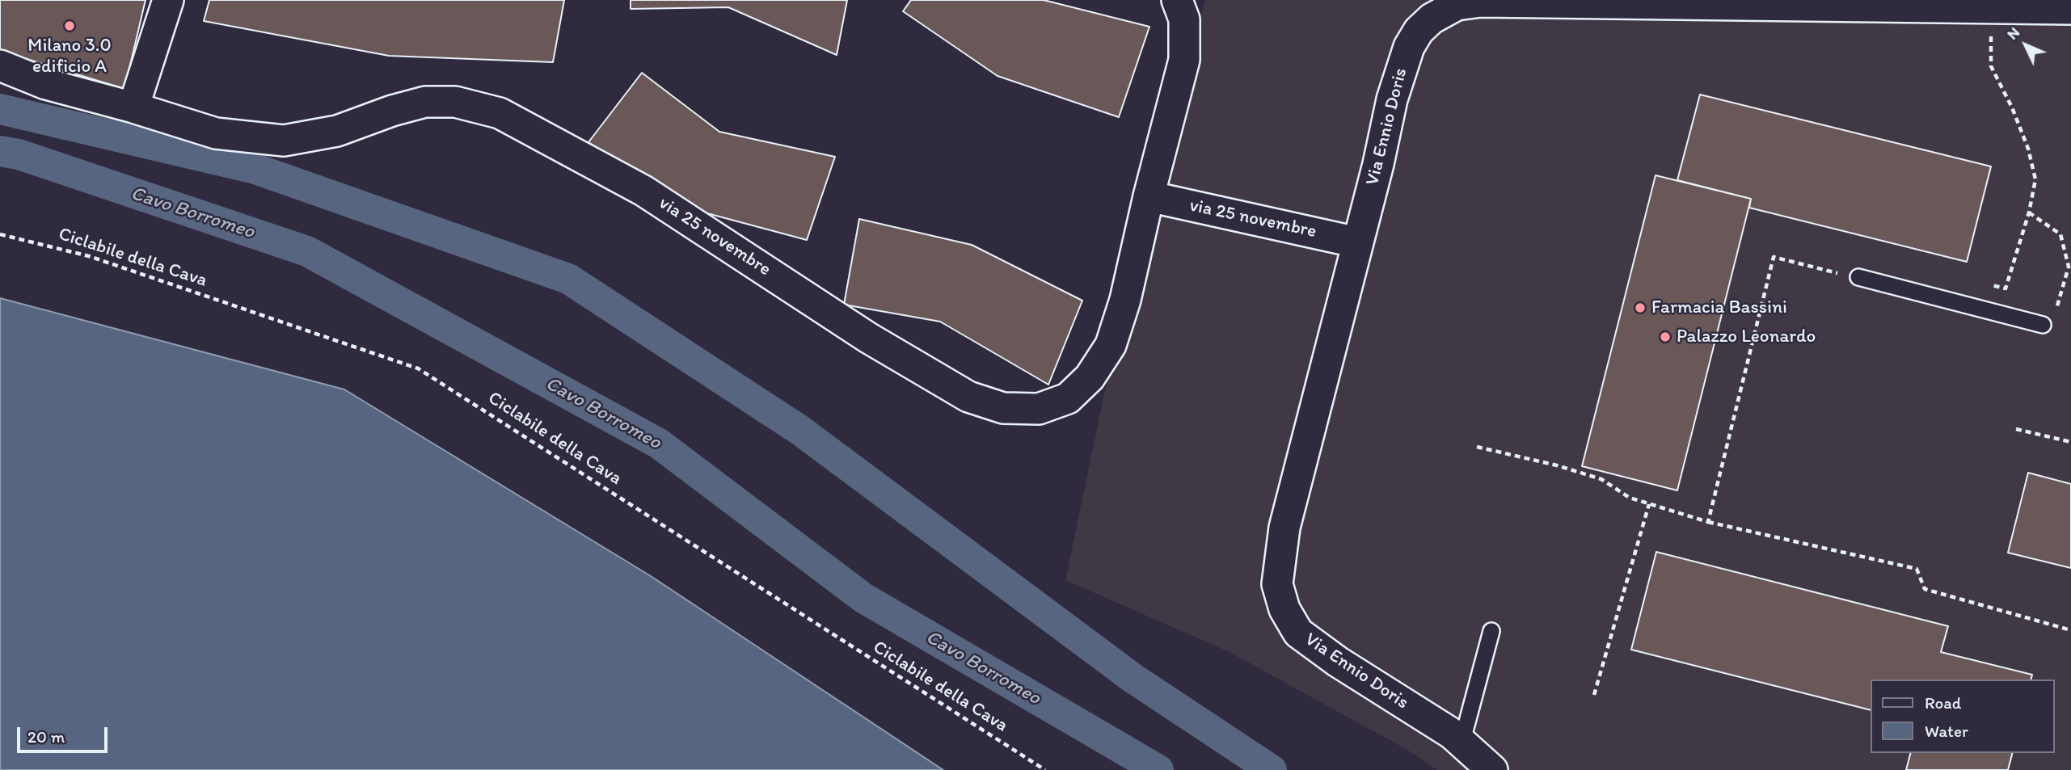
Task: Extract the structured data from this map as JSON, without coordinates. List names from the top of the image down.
{
  "streets": {
    "street": ["Via Ennio Doris", "via 25 novembre"],
    "path": ["Ciclabile della Cava"]
  },
  "crossings": [
    ["Via Ennio Doris", "via 25 novembre"]
  ],
  "water": ["Cavo Borromeo"],
  "places": ["Milano 3.0 edificio A", "Farmacia Bassini", "Palazzo Leonardo"],
  "legend": ["Road", "Water"],
  "scale_bar": "20 m",
  "north": "top left"
}
